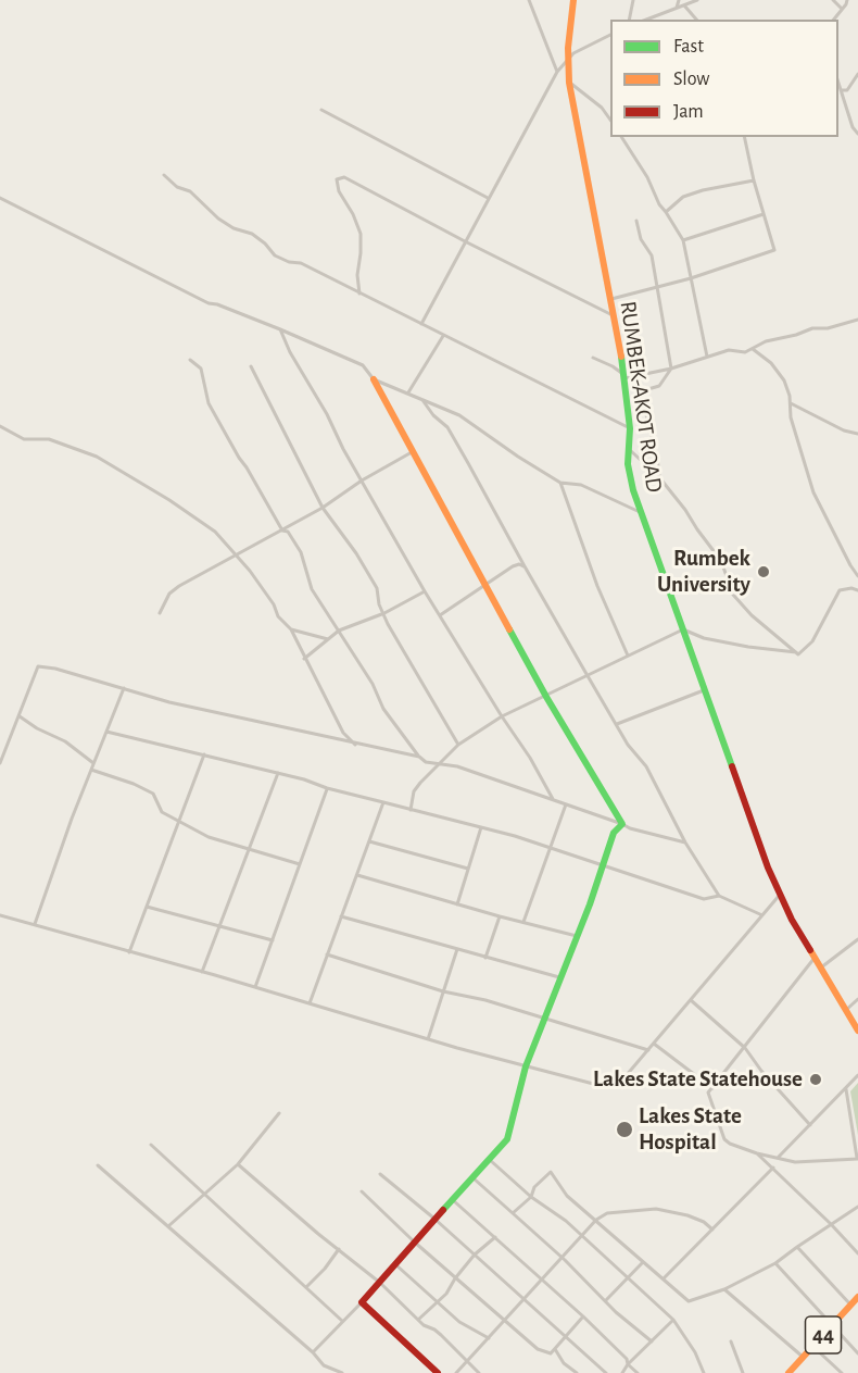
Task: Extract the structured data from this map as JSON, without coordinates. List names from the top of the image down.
{
  "streets": {
    "main road": ["RUMBEK-AKOT ROAD", "44"]
  },
  "places": ["Rumbek University", "Lakes State Statehouse", "Lakes State Hospital"],
  "legend": ["Fast", "Slow", "Jam"]
}
